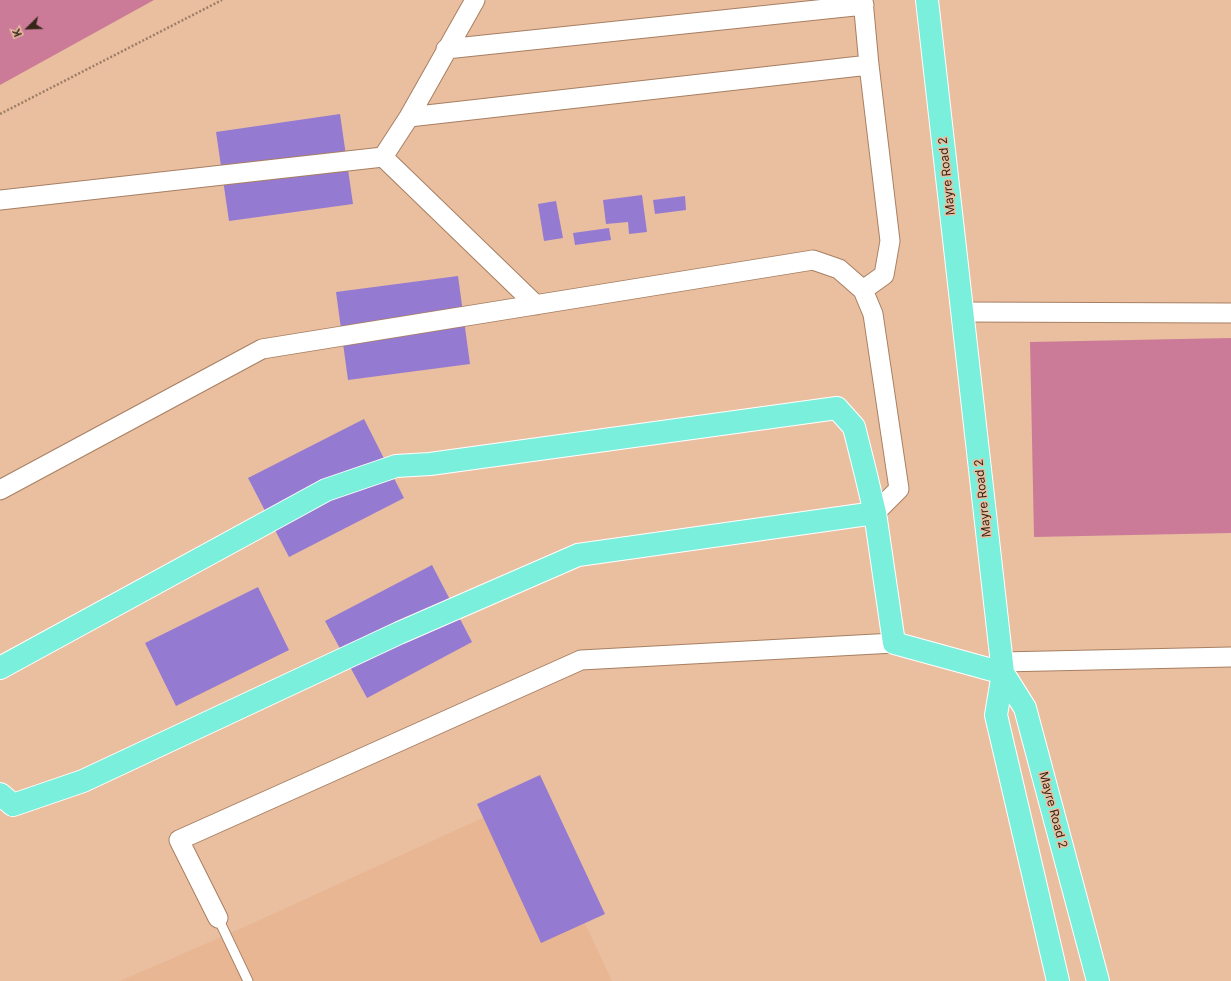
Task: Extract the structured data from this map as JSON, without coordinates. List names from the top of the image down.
{
  "streets": {
    "main road": ["Mayre Road 2"]
  },
  "north": "bottom left"
}
